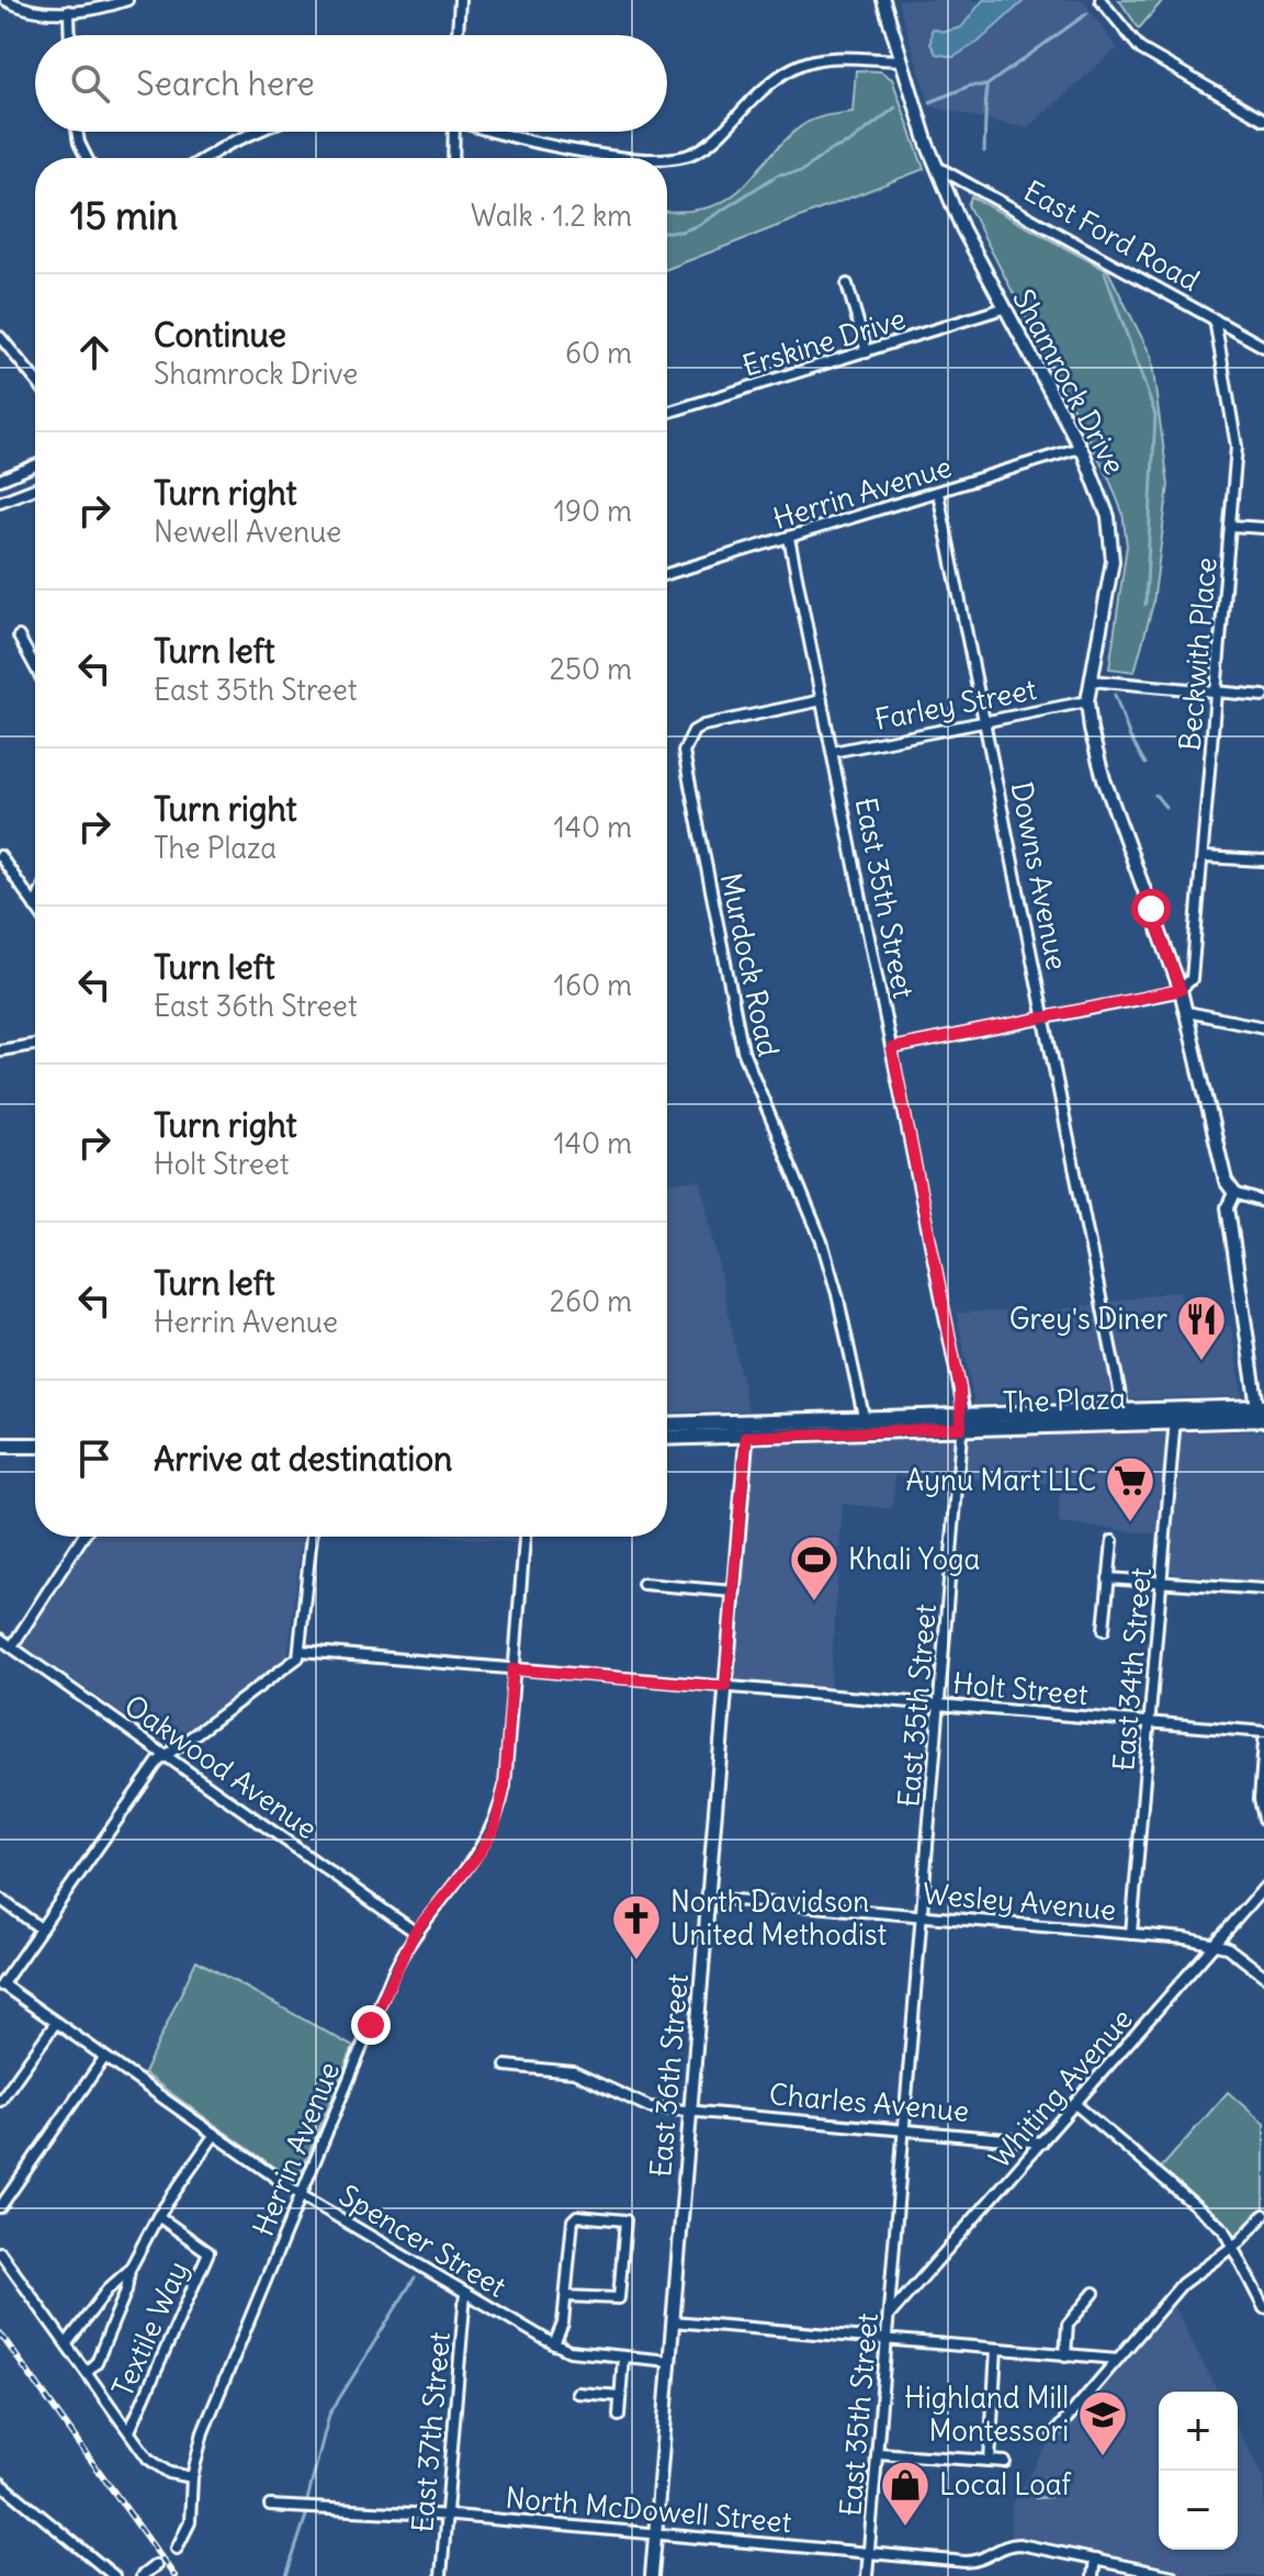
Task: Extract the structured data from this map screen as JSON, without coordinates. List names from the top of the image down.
{
  "streets": {
    "main road": ["The Plaza"],
    "street": [
      "East Ford Road",
      "Erskine Drive",
      "Shamrock Drive",
      "Herrin Avenue",
      "Beckwith Place",
      "Farley Street",
      "Downs Avenue",
      "East 35th Street",
      "Murdock Road",
      "East 34th Street",
      "Holt Street",
      "Oakwood Avenue",
      "Wesley Avenue",
      "East 36th Street",
      "Whiting Avenue",
      "Charles Avenue",
      "Spencer Street",
      "Textile Way",
      "East 37th Street",
      "North McDowell Street"
    ]
  },
  "crossings": [
    ["East Ford Road", "Shamrock Drive"],
    ["East Ford Road", "Beckwith Place"],
    ["Erskine Drive", "Shamrock Drive"],
    ["Shamrock Drive", "Herrin Avenue"],
    ["Shamrock Drive", "Beckwith Place"],
    ["Shamrock Drive", "Farley Street"],
    ["Shamrock Drive", "The Plaza"],
    ["Herrin Avenue", "Downs Avenue"],
    ["Herrin Avenue", "East 35th Street"],
    ["Herrin Avenue", "Holt Street"],
    ["Herrin Avenue", "Oakwood Avenue"],
    ["Herrin Avenue", "Spencer Street"],
    ["Farley Street", "Downs Avenue"],
    ["Farley Street", "East 35th Street"],
    ["Downs Avenue", "The Plaza"],
    ["East 35th Street", "Murdock Road"],
    ["East 35th Street", "The Plaza"],
    ["East 35th Street", "Holt Street"],
    ["East 35th Street", "Wesley Avenue"],
    ["East 35th Street", "Whiting Avenue"],
    ["East 35th Street", "Charles Avenue"],
    ["East 35th Street", "North McDowell Street"],
    ["Murdock Road", "The Plaza"],
    ["The Plaza", "East 34th Street"],
    ["The Plaza", "East 36th Street"],
    ["East 34th Street", "Holt Street"],
    ["East 34th Street", "Wesley Avenue"],
    ["Holt Street", "East 36th Street"],
    ["Wesley Avenue", "East 36th Street"],
    ["Wesley Avenue", "Whiting Avenue"],
    ["East 36th Street", "Charles Avenue"],
    ["East 36th Street", "Spencer Street"],
    ["East 36th Street", "North McDowell Street"],
    ["Whiting Avenue", "Charles Avenue"],
    ["Spencer Street", "East 37th Street"],
    ["East 37th Street", "North McDowell Street"]
  ],
  "places": {
    "restaurant": ["Grey's Diner"],
    "supermarket": ["Aynu Mart LLC"],
    "sports": ["Khali Yoga"],
    "church": ["North Davidson United Methodist"],
    "school or university": ["Highland Mill Montessori"],
    "shop": ["Local Loaf"]
  },
  "page": {
    "search": "Search here",
    "heading": ["15 min", "Walk · 1.2 km"],
    "list": [
      ["Continue", "Shamrock Drive", "60 m"],
      ["Turn right", "Newell Avenue", "190 m"],
      ["Turn left", "East 35th Street", "250 m"],
      ["Turn right", "The Plaza", "140 m"],
      ["Turn left", "East 36th Street", "160 m"],
      ["Turn right", "Holt Street", "140 m"],
      ["Turn left", "Herrin Avenue", "260 m"],
      "Arrive at destination"
    ],
    "map_buttons": ["+", "−"]
  }
}
